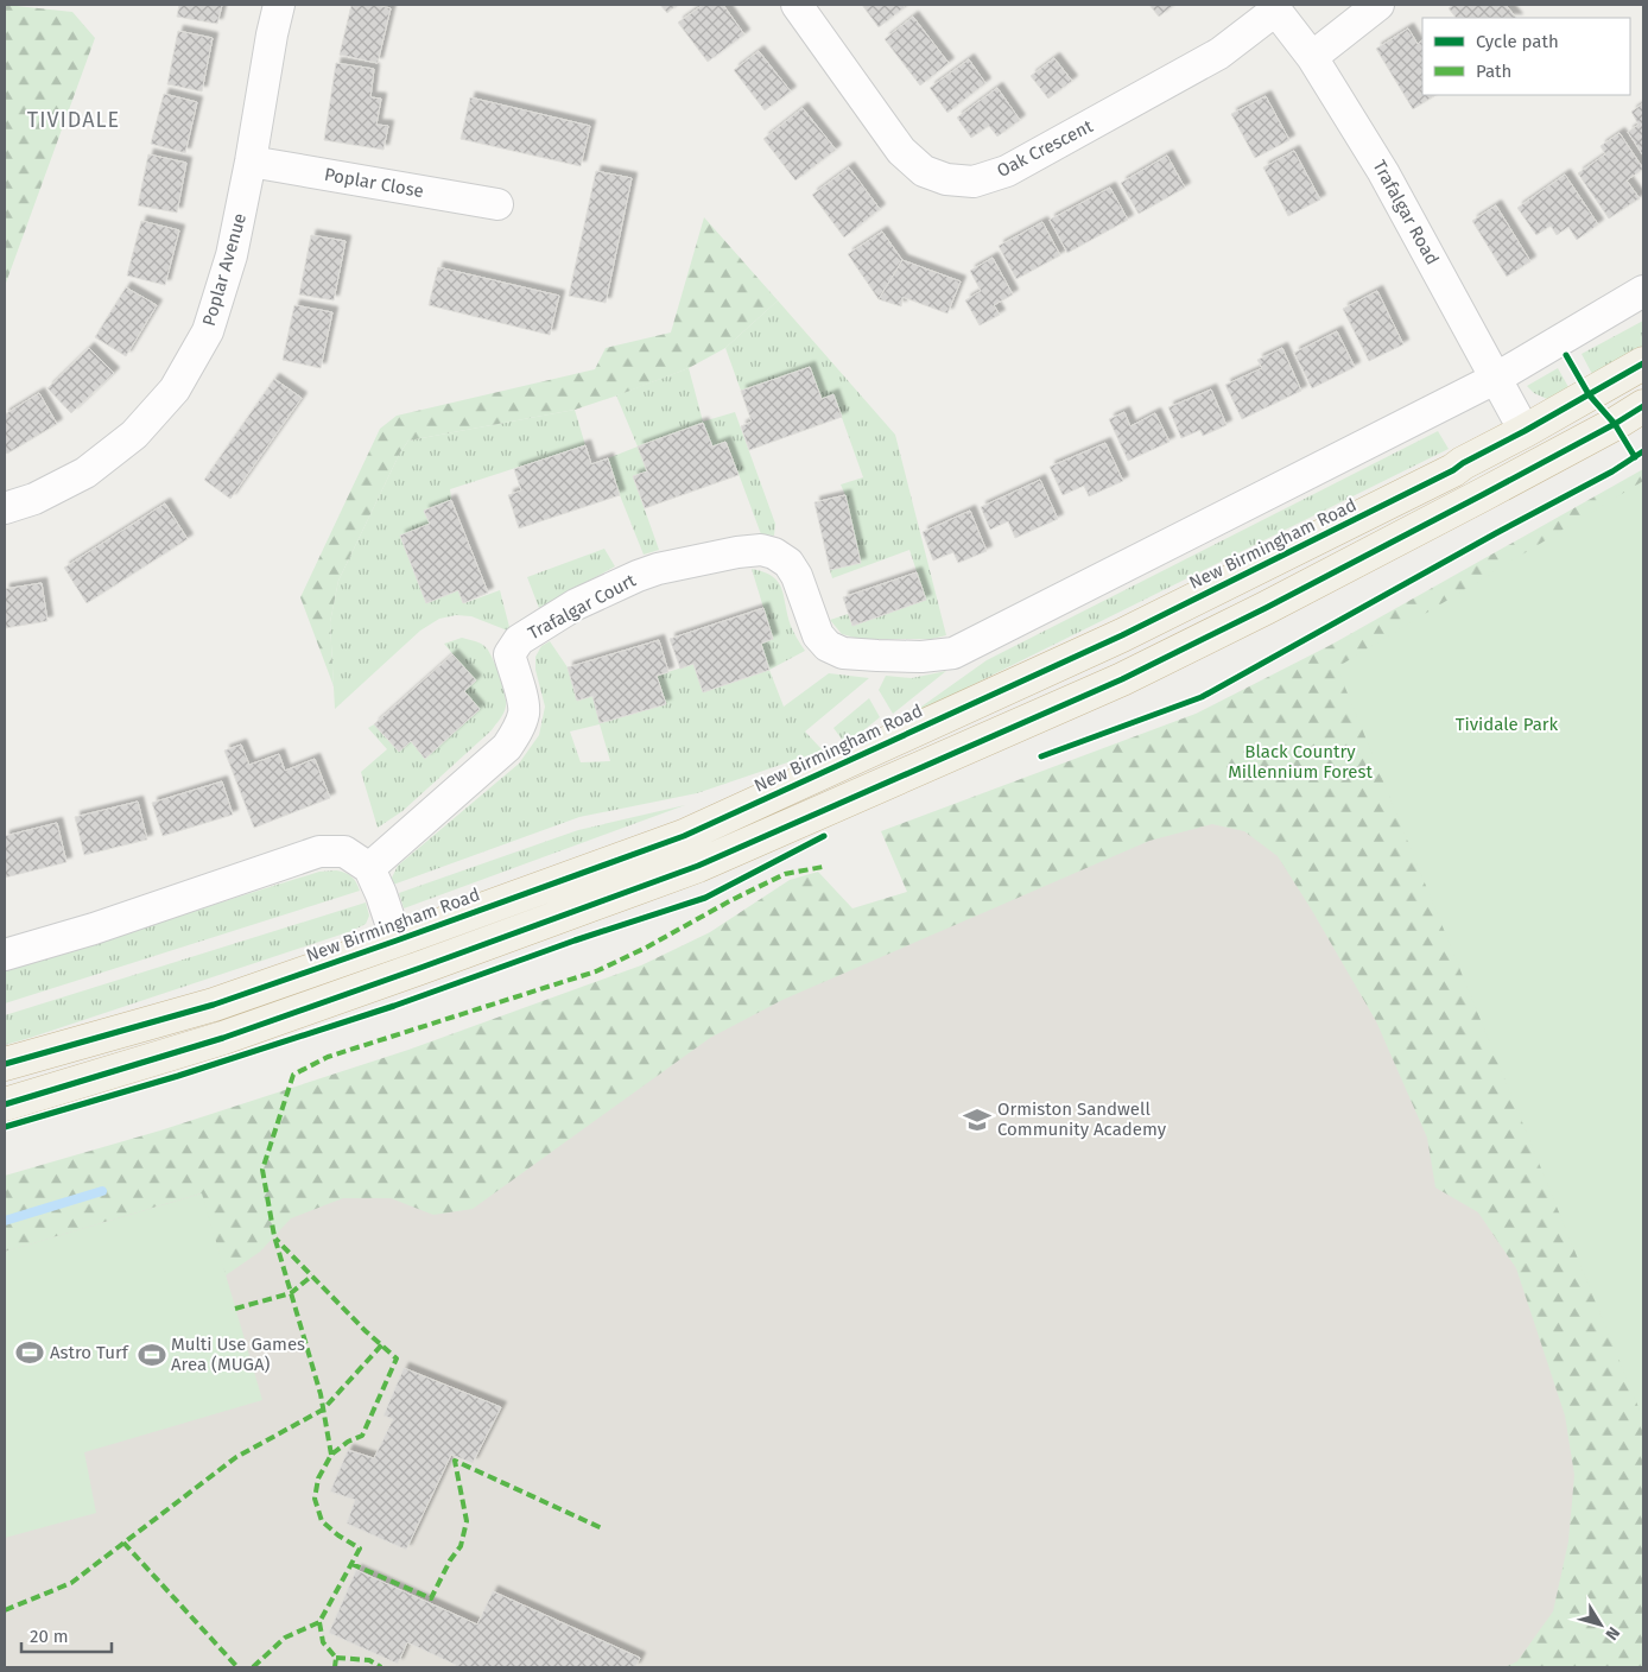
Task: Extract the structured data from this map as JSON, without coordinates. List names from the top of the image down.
{
  "streets": {
    "highway": ["New Birmingham Road"],
    "street": [
      "Oak Crescent",
      "Poplar Close",
      "Trafalgar Road",
      "Poplar Avenue",
      "Trafalgar Court"
    ]
  },
  "crossings": [
    ["Oak Crescent", "Trafalgar Road"],
    ["Poplar Close", "Poplar Avenue"],
    ["Trafalgar Road", "New Birmingham Road"],
    ["Trafalgar Road", "Trafalgar Court"],
    ["New Birmingham Road", "Trafalgar Court"]
  ],
  "districts": ["TIVIDALE"],
  "parks": ["Tividale Park", "Black Country Millennium Forest"],
  "places": {
    "school or university": ["Ormiston Sandwell Community Academy"],
    "sports": ["Astro Turf", "Multi Use Games Area (MUGA)"]
  },
  "legend": ["Cycle path", "Path"],
  "scale_bar": "20 m",
  "north": "bottom right"
}
